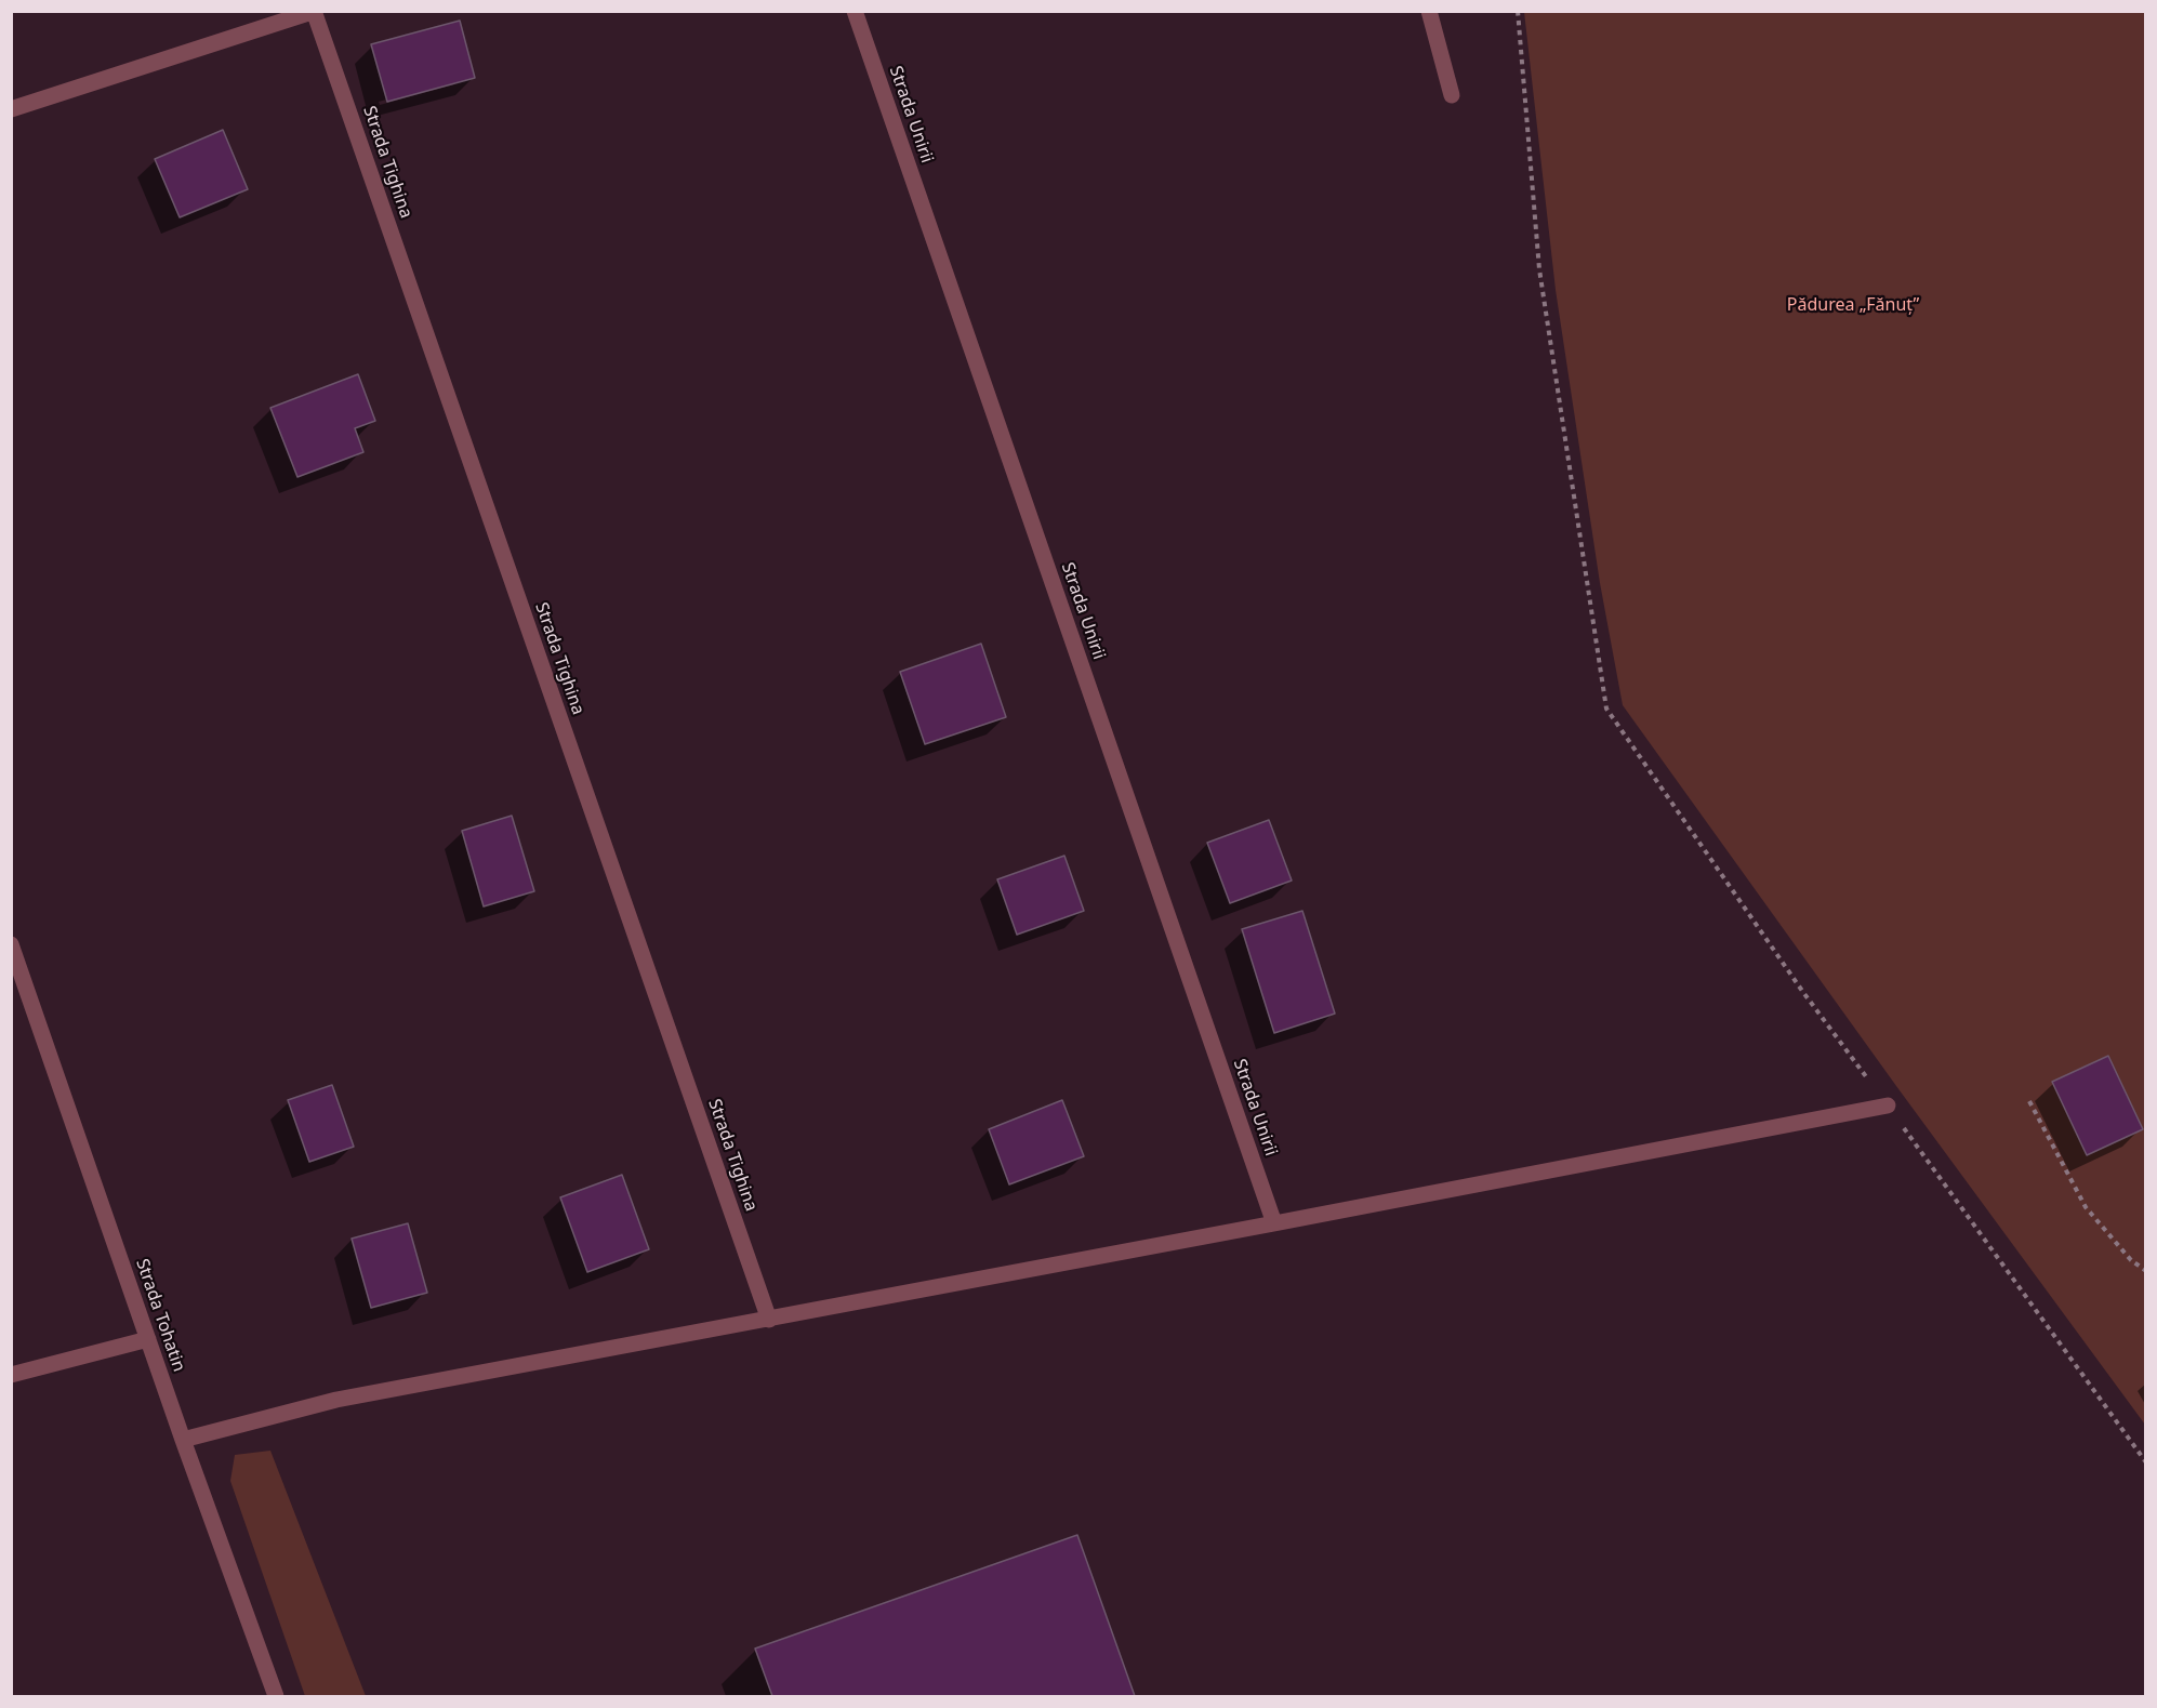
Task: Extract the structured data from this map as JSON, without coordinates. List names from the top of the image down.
{
  "streets": {
    "street": ["Strada Unirii", "Strada Tighina", "Strada Tohatin"]
  },
  "parks": ["Pădurea „Fănuț”"]
}
